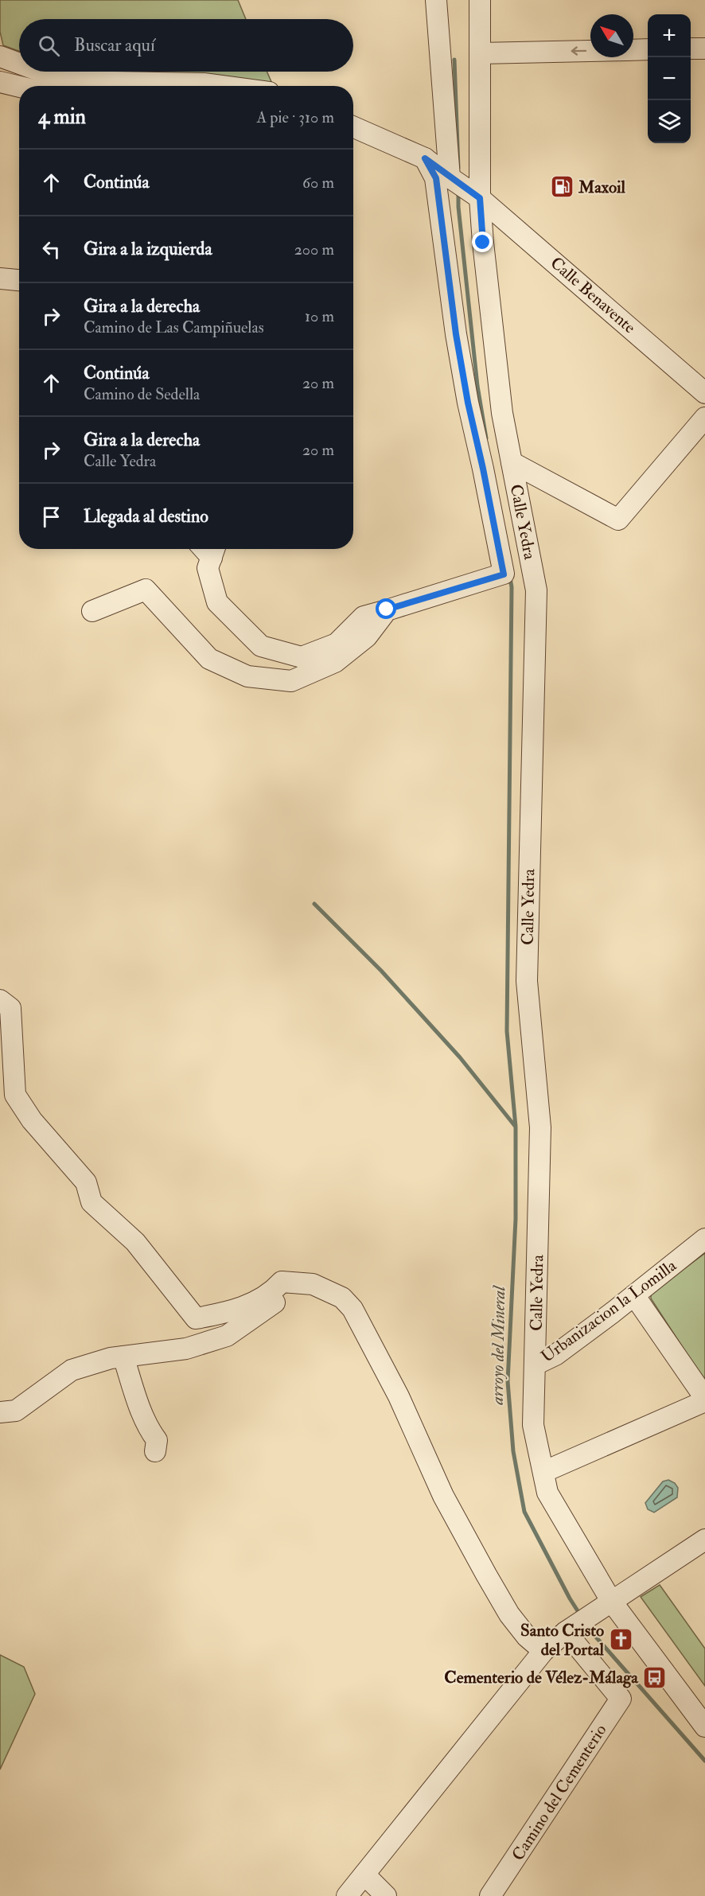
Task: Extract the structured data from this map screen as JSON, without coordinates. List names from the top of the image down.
{
  "streets": {
    "street": [
      "Calle Benavente",
      "Calle Yedra",
      "Urbanizacion la Lomilla",
      "Camino del Cementerio"
    ]
  },
  "crossings": [
    ["Calle Benavente", "Calle Yedra"],
    ["Calle Yedra", "Urbanizacion la Lomilla"]
  ],
  "water": ["arroyo del Mineral"],
  "places": {
    "fuel station": ["Maxoil"],
    "church": ["Santo Cristo del Portal"],
    "bus stop": ["Cementerio de Vélez-Málaga"]
  },
  "north": "top left",
  "page": {
    "map_buttons": ["+", "−"],
    "search": "Buscar aquí",
    "heading": ["4 min", "A pie · 310 m"],
    "list": [
      ["Continúa", "60 m"],
      ["Gira a la izquierda", "200 m"],
      ["Gira a la derecha", "Camino de Las Campiñuelas", "10 m"],
      ["Continúa", "Camino de Sedella", "20 m"],
      ["Gira a la derecha", "Calle Yedra", "20 m"],
      "Llegada al destino"
    ]
  }
}
